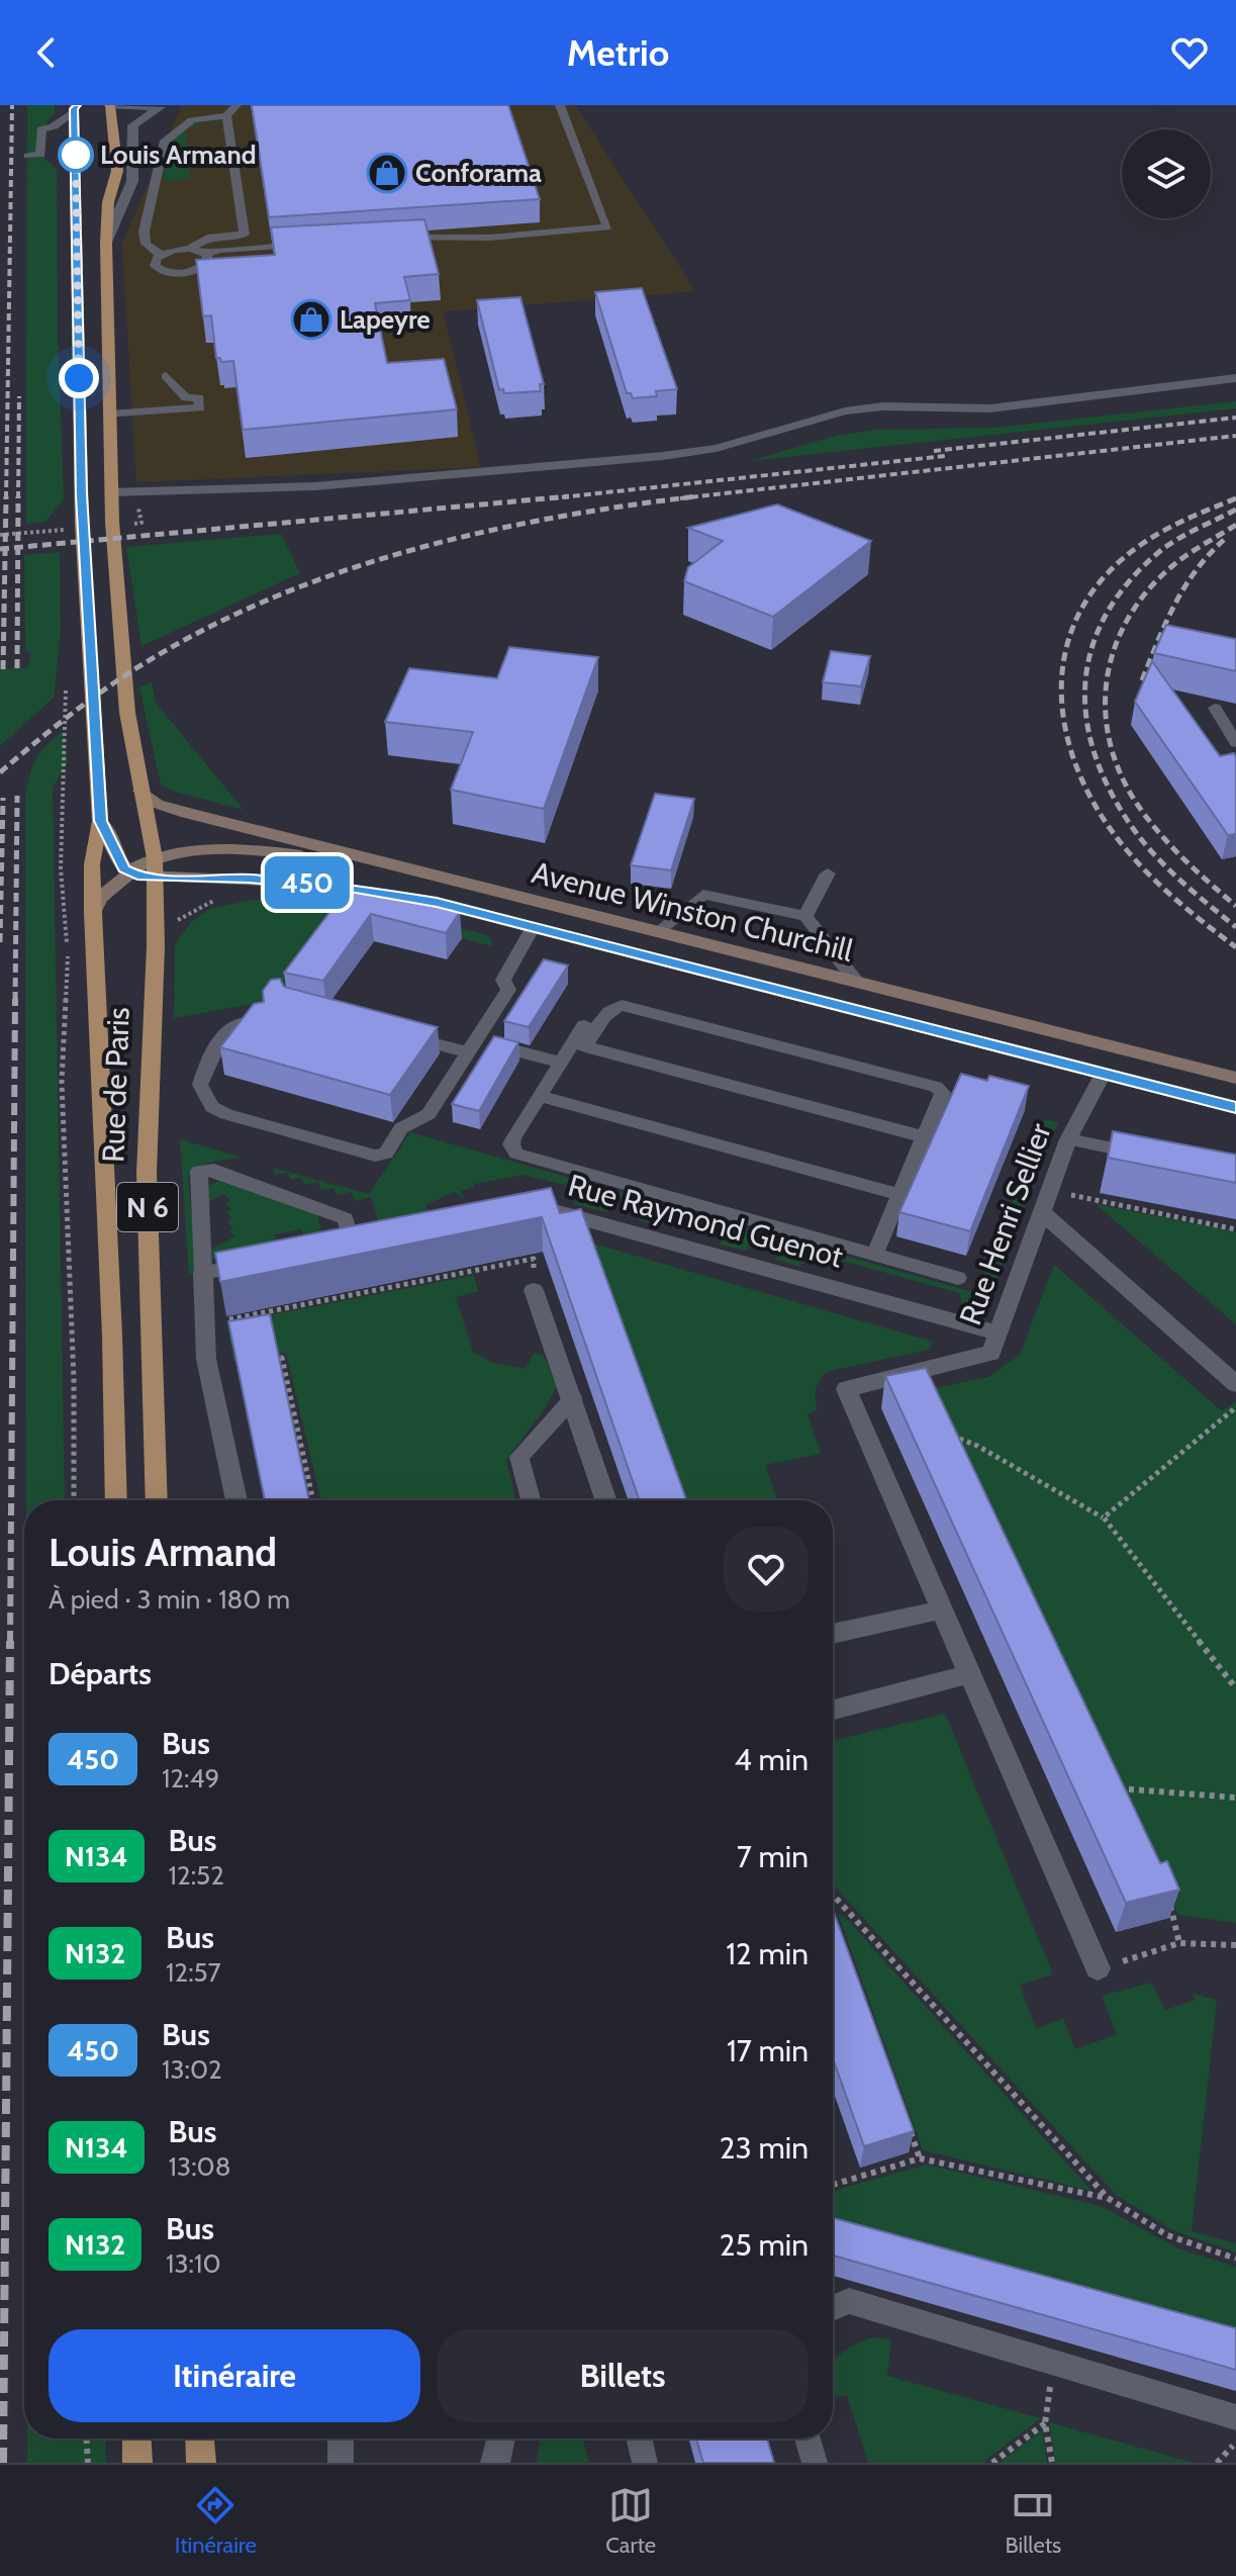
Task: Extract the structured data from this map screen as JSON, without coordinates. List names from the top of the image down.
{
  "streets": {
    "main road": ["Avenue Winston Churchill", "Rue de Paris", "N 6"],
    "street": ["Rue Raymond Guenot", "Rue Henri Sellier"]
  },
  "crossings": [
    ["Avenue Winston Churchill", "Rue de Paris"],
    ["Avenue Winston Churchill", "N 6"],
    ["Avenue Winston Churchill", "Rue Henri Sellier"],
    ["Rue de Paris", "N 6"],
    ["Rue Raymond Guenot", "Rue Henri Sellier"]
  ],
  "places": {
    "other": ["Louis Armand"],
    "shop": ["Conforama", "Lapeyre"]
  },
  "lines": ["bus line 450"],
  "page": {
    "header": "Metrio",
    "on_map": "450",
    "heading": [
      ["Louis Armand", "À pied · 3 min · 180 m"],
      "Départs"
    ],
    "list": [
      {
        "mark": "450",
        "name": "Bus",
        "note": "12:49",
        "value": "4 min"
      },
      {
        "mark": "N134",
        "name": "Bus",
        "note": "12:52",
        "value": "7 min"
      },
      {
        "mark": "N132",
        "name": "Bus",
        "note": "12:57",
        "value": "12 min"
      },
      {
        "mark": "450",
        "name": "Bus",
        "note": "13:02",
        "value": "17 min"
      },
      {
        "mark": "N134",
        "name": "Bus",
        "note": "13:08",
        "value": "23 min"
      },
      {
        "mark": "N132",
        "name": "Bus",
        "note": "13:10",
        "value": "25 min"
      }
    ],
    "buttons": ["Itinéraire", "Billets"],
    "tabs": ["Itinéraire", "Carte", "Billets"]
  }
}
